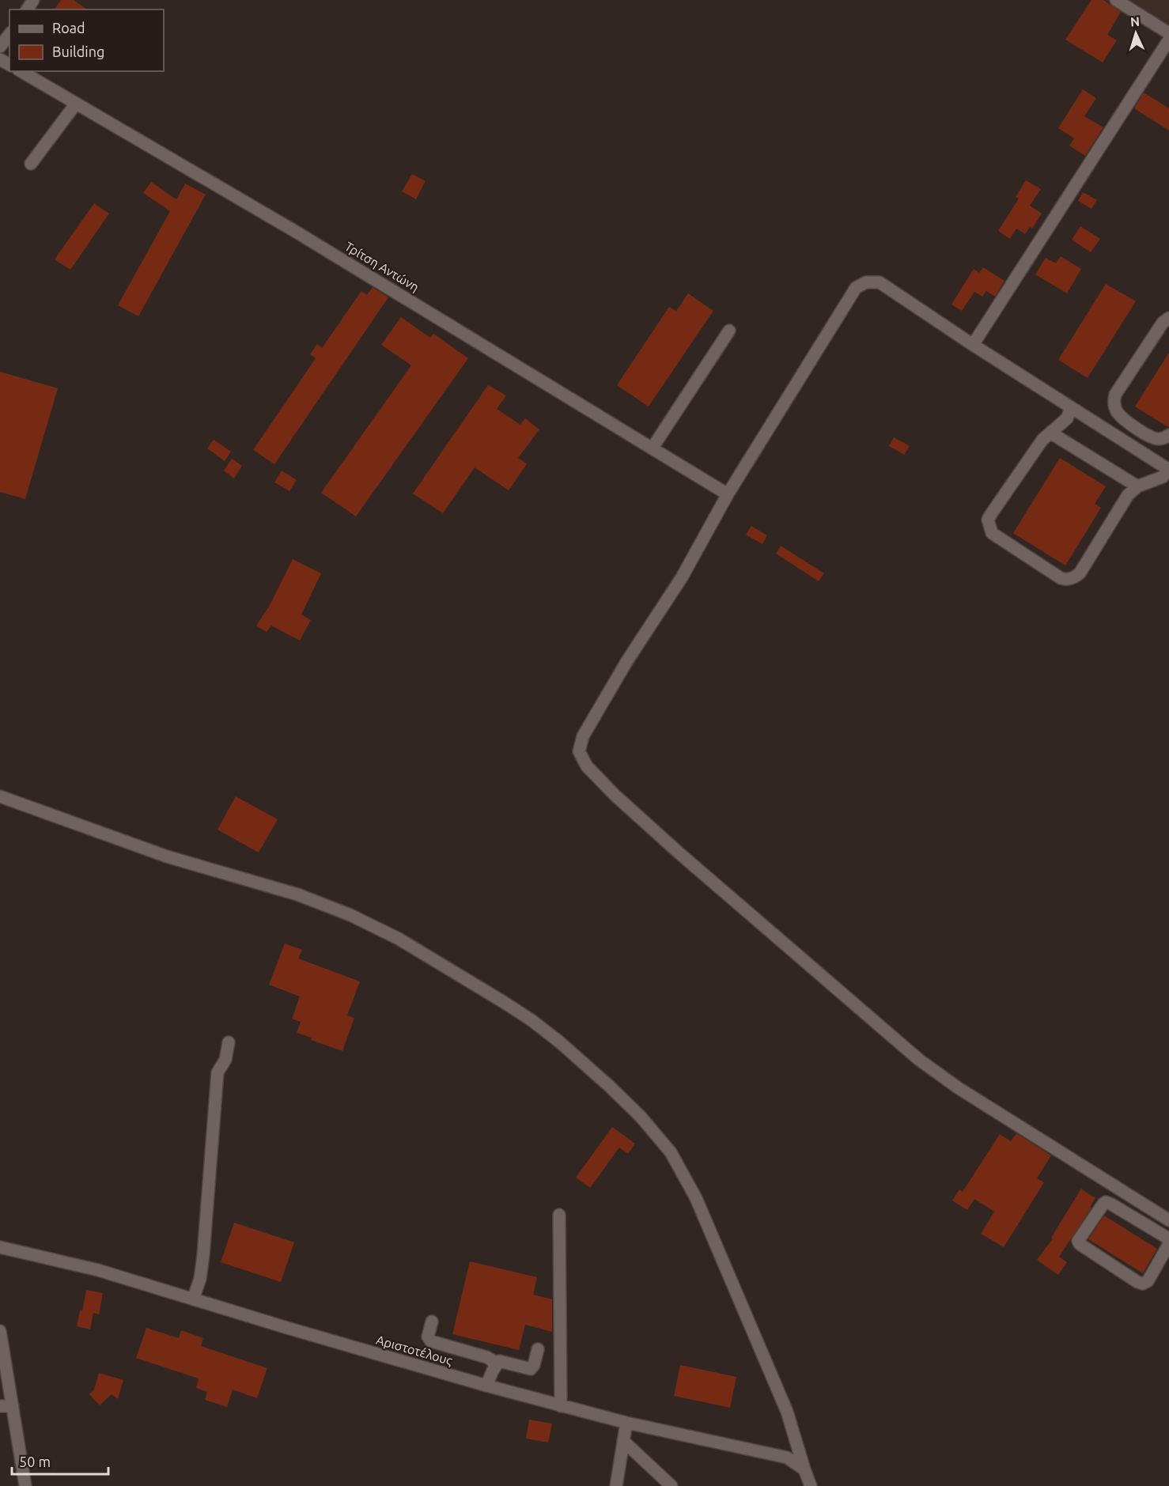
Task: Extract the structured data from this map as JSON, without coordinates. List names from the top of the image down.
{
  "streets": {
    "street": ["Τρίτση Αντώνη", "Αριστοτέλους"]
  },
  "legend": ["Road", "Building"],
  "scale_bar": "50 m",
  "north": "top"
}
